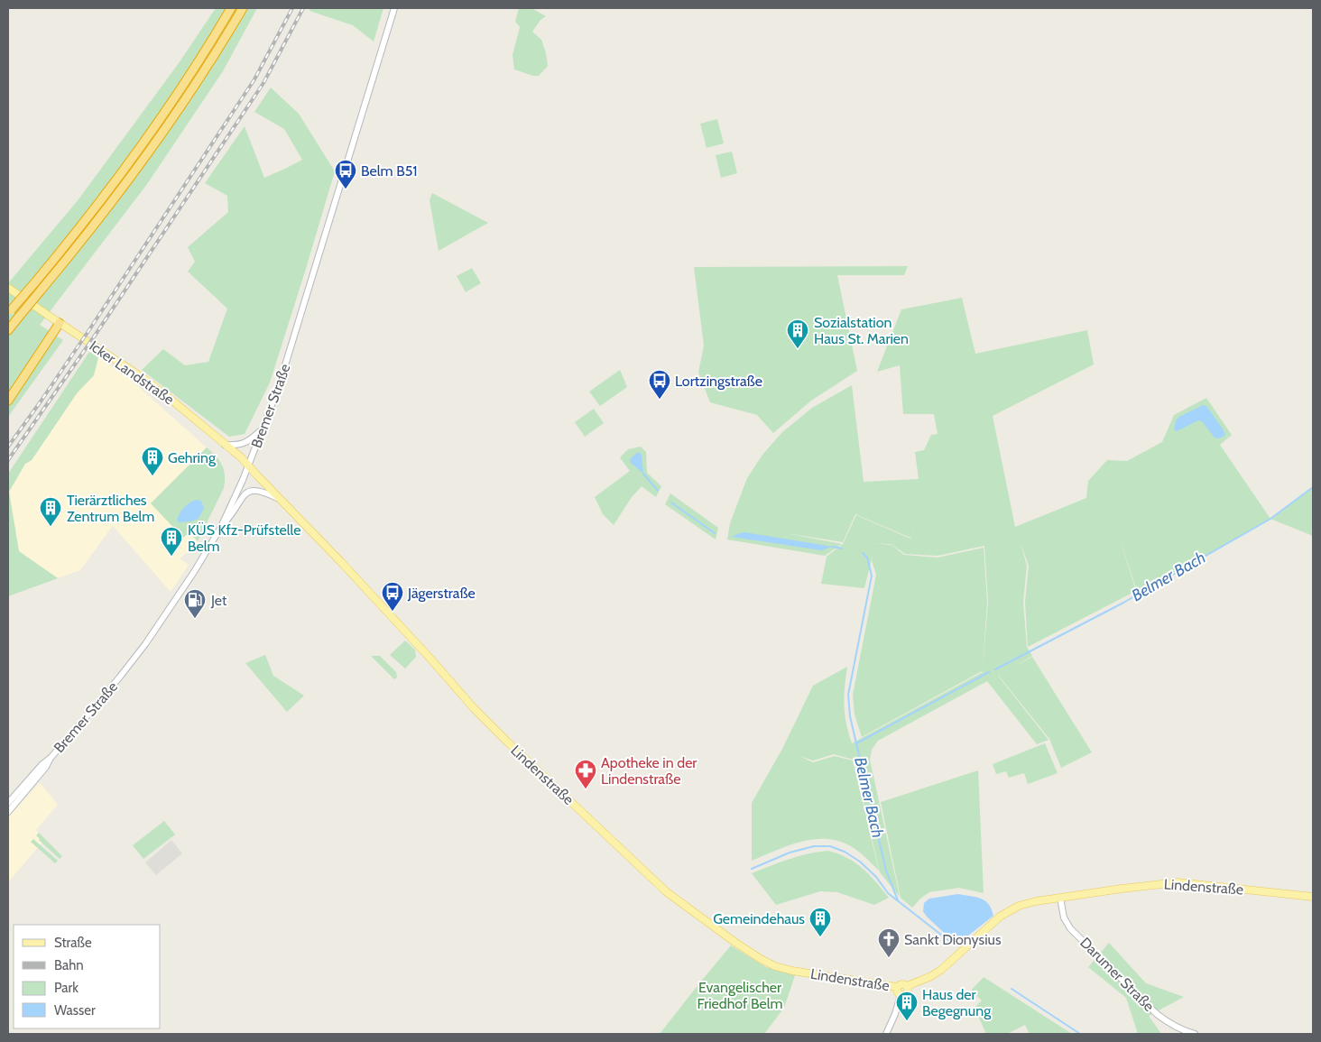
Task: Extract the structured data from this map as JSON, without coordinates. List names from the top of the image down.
{
  "streets": {
    "main road": ["Icker Landstraße", "Lindenstraße"],
    "street": ["Bremer Straße", "Darumer Straße"]
  },
  "crossings": [
    ["Icker Landstraße", "Bremer Straße"],
    ["Icker Landstraße", "Lindenstraße"],
    ["Bremer Straße", "Lindenstraße"],
    ["Lindenstraße", "Darumer Straße"]
  ],
  "water": ["Belmer Bach"],
  "parks": ["Evangelischer Friedhof Belm"],
  "places": {
    "bus stop": ["Belm B51", "Lortzingstraße", "Jägerstraße"],
    "building": [
      "Sozialstation Haus St. Marien",
      "Gehring",
      "Tierärztliches Zentrum Belm",
      "KÜS Kfz-Prüfstelle Belm",
      "Gemeindehaus",
      "Haus der Begegnung"
    ],
    "fuel station": ["Jet"],
    "pharmacy": ["Apotheke in der Lindenstraße"],
    "church": ["Sankt Dionysius"]
  },
  "legend": [
    "Straße",
    "Bahn",
    "Park",
    "Wasser"
  ]
}
